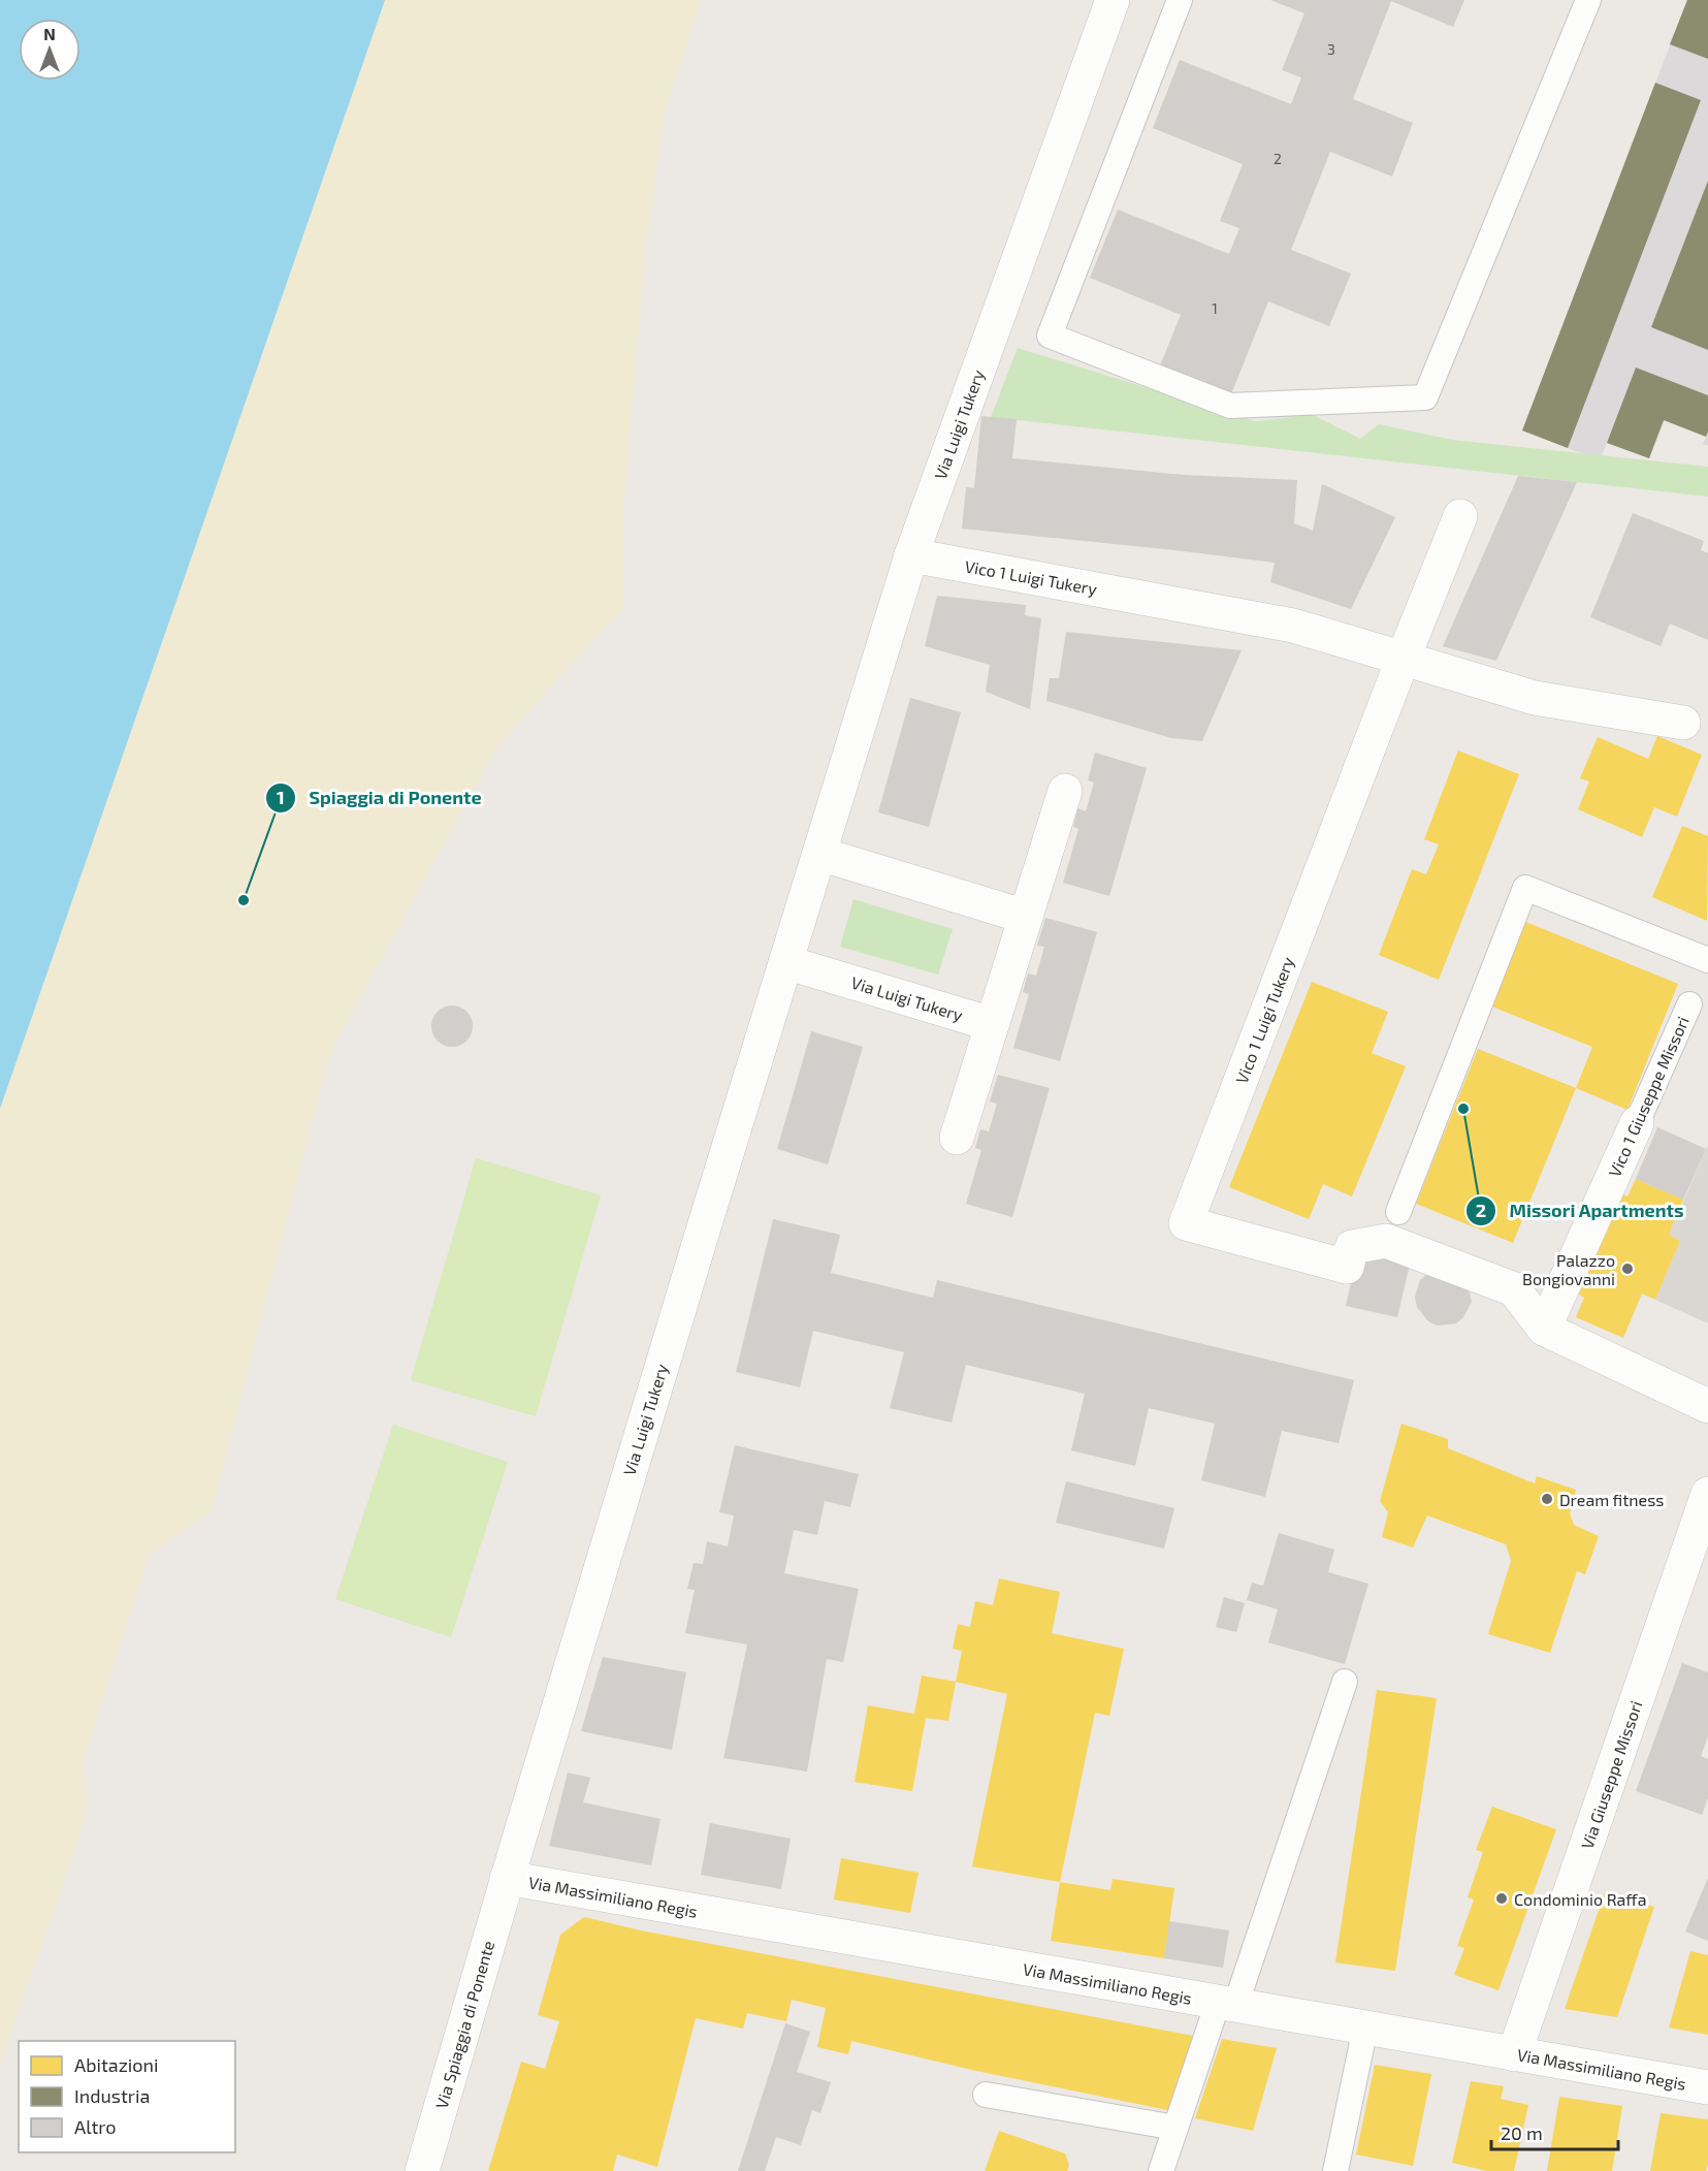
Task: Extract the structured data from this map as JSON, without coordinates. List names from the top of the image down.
{
  "streets": {
    "street": [
      "Via Luigi Tukery",
      "Vico 1 Luigi Tukery",
      "Vico 1 Giuseppe Missori",
      "Via Giuseppe Missori",
      "Via Massimiliano Regis",
      "Via Spiaggia di Ponente"
    ]
  },
  "crossings": [
    ["Via Luigi Tukery", "Vico 1 Luigi Tukery"],
    ["Via Luigi Tukery", "Via Massimiliano Regis"],
    ["Via Luigi Tukery", "Via Spiaggia di Ponente"],
    ["Vico 1 Luigi Tukery", "Vico 1 Giuseppe Missori"],
    ["Via Giuseppe Missori", "Via Massimiliano Regis"],
    ["Via Massimiliano Regis", "Via Spiaggia di Ponente"]
  ],
  "places": [
    "Spiaggia di Ponente",
    "Missori Apartments",
    "Palazzo Bongiovanni",
    "Dream fitness",
    "Condominio Raffa"
  ],
  "house_numbers": ["3", "2", "1"],
  "legend": ["Abitazioni", "Industria", "Altro"],
  "scale_bar": "20 m",
  "north": "top"
}
